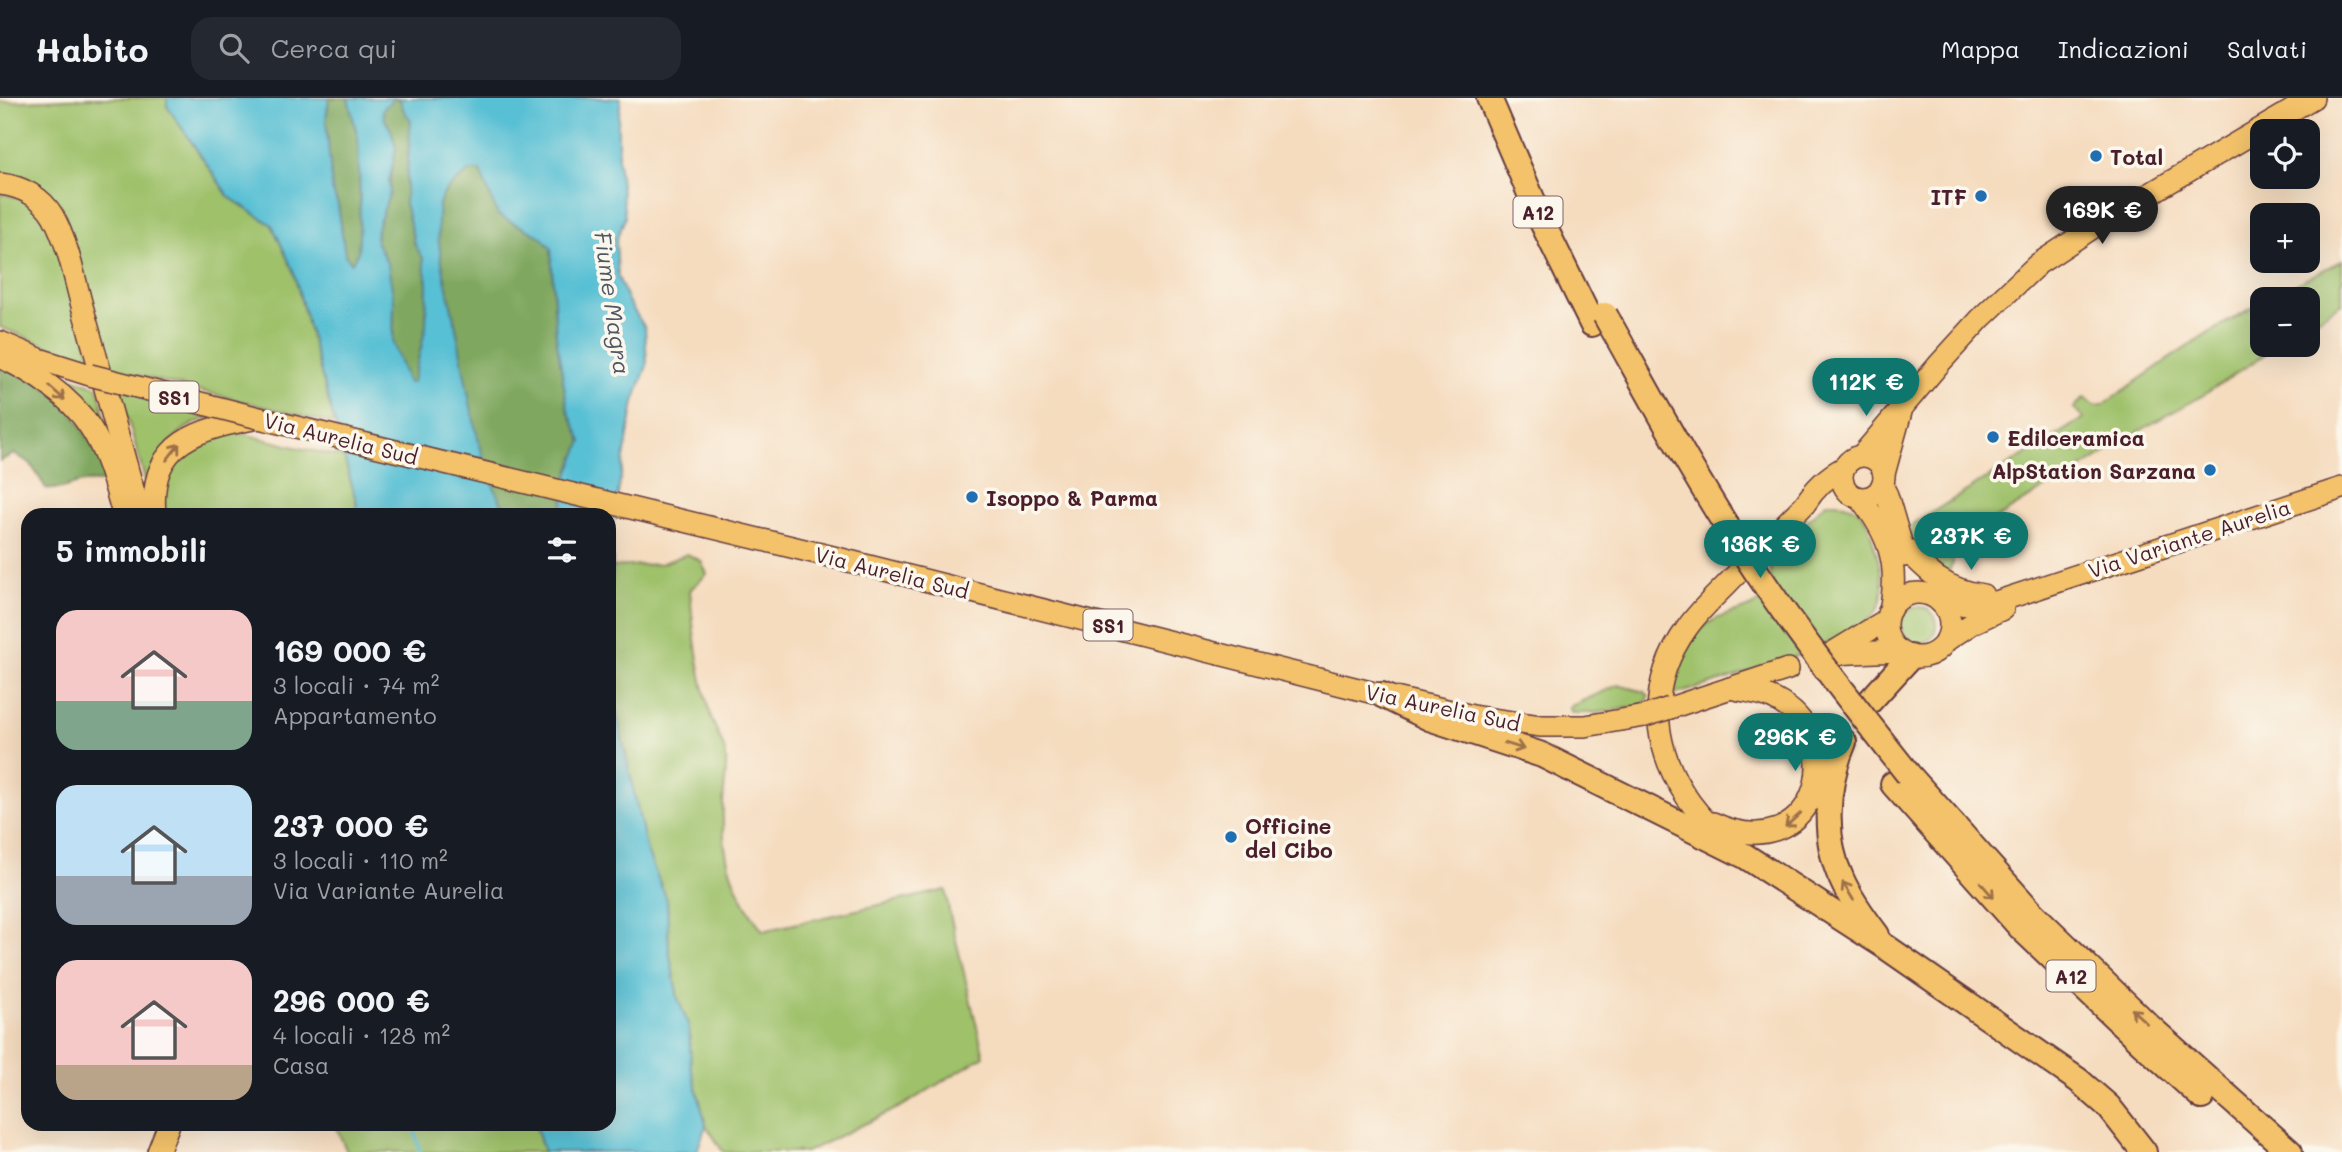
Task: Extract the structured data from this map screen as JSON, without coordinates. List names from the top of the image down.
{
  "streets": {
    "highway": ["A12"],
    "main road": ["SS1", "Via Aurelia Sud", "Via Variante Aurelia"]
  },
  "water": ["Fiume Magra"],
  "places": [
    "Total",
    "ITF",
    "Edilceramica",
    "AlpStation Sarzana",
    "Isoppo & Parma",
    "Officine del Cibo"
  ],
  "page": {
    "header": "Habito",
    "search": "Cerca qui",
    "nav": ["Mappa", "Indicazioni", "Salvati"],
    "map_buttons": ["+", "−"],
    "price": [
      "169K €",
      "112K €",
      "237K €",
      "136K €",
      "296K €"
    ],
    "heading": "5 immobili",
    "list": [
      {
        "name": "169 000 €",
        "note": "3 locali · 74 m² · Appartamento"
      },
      {
        "name": "237 000 €",
        "note": "3 locali · 110 m² · Via Variante Aurelia"
      },
      {
        "name": "296 000 €",
        "note": "4 locali · 128 m² · Casa"
      }
    ]
  }
}
